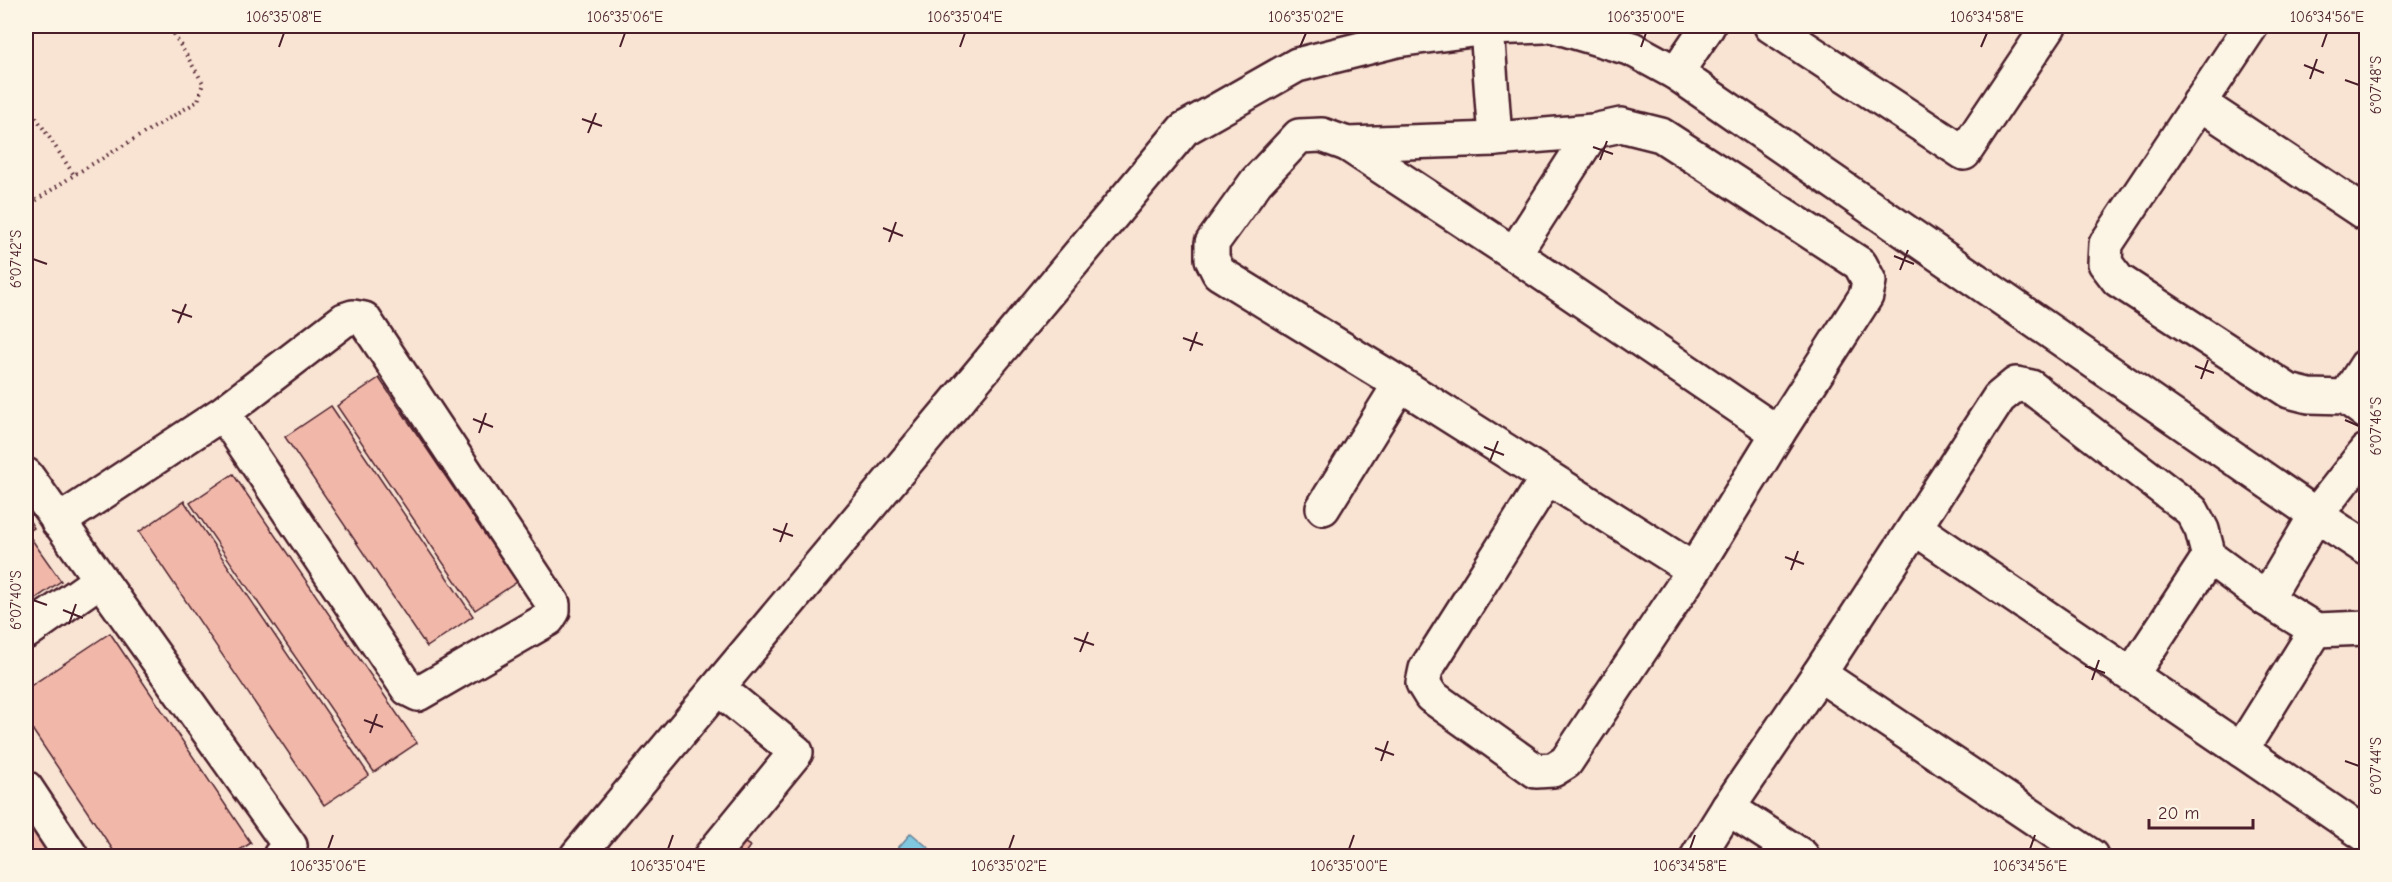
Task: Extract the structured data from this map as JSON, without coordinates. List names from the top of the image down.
{
  "scale_bar": "20 m",
  "coordinates": [
    "106°35'08\"E",
    "106°35'06\"E",
    "106°35'04\"E",
    "106°35'02\"E",
    "106°35'00\"E",
    "106°34'58\"E",
    "106°34'56\"E",
    "6°07'48\"S",
    "6°07'42\"S",
    "6°07'46\"S",
    "6°07'40\"S",
    "6°07'44\"S"
  ]
}
